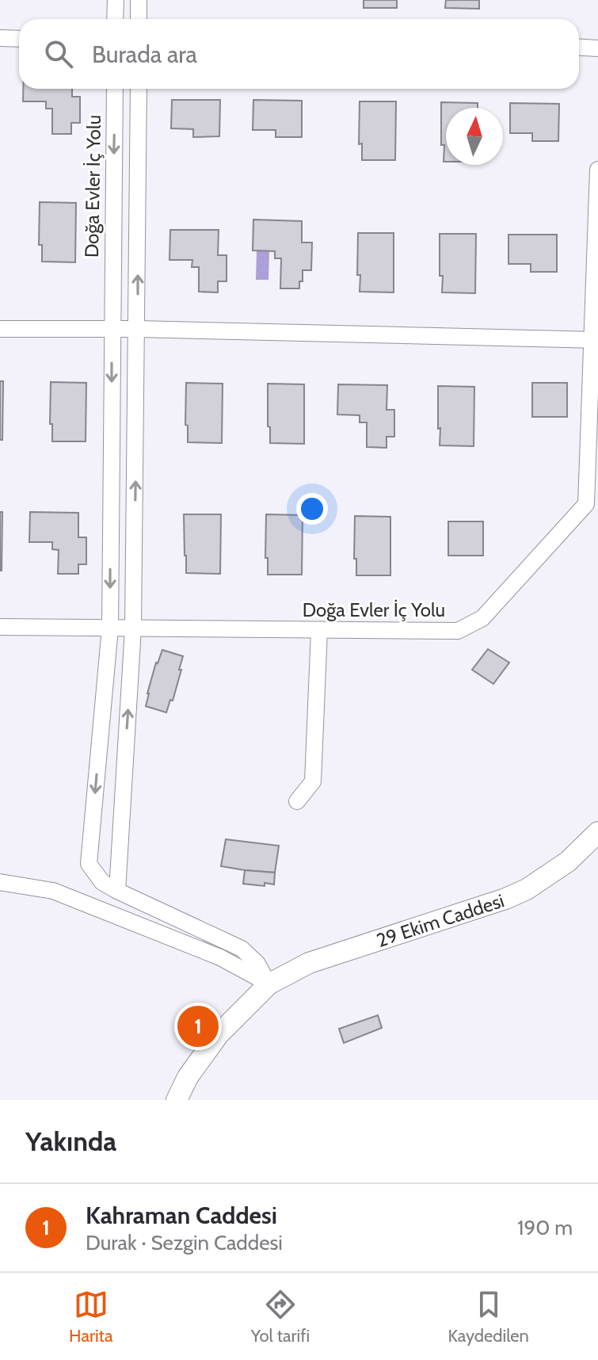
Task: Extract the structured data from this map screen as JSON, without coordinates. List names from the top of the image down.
{
  "streets": {
    "street": ["Doğa Evler İç Yolu", "29 Ekim Caddesi"]
  },
  "north": "top",
  "page": {
    "search": "Burada ara",
    "pins": "1",
    "heading": "Yakında",
    "list": [
      {
        "mark": "1",
        "name": "Kahraman Caddesi",
        "note": "Durak · Sezgin Caddesi",
        "value": "190 m"
      }
    ],
    "nav": ["Harita", "Yol tarifi", "Kaydedilen"]
  }
}
